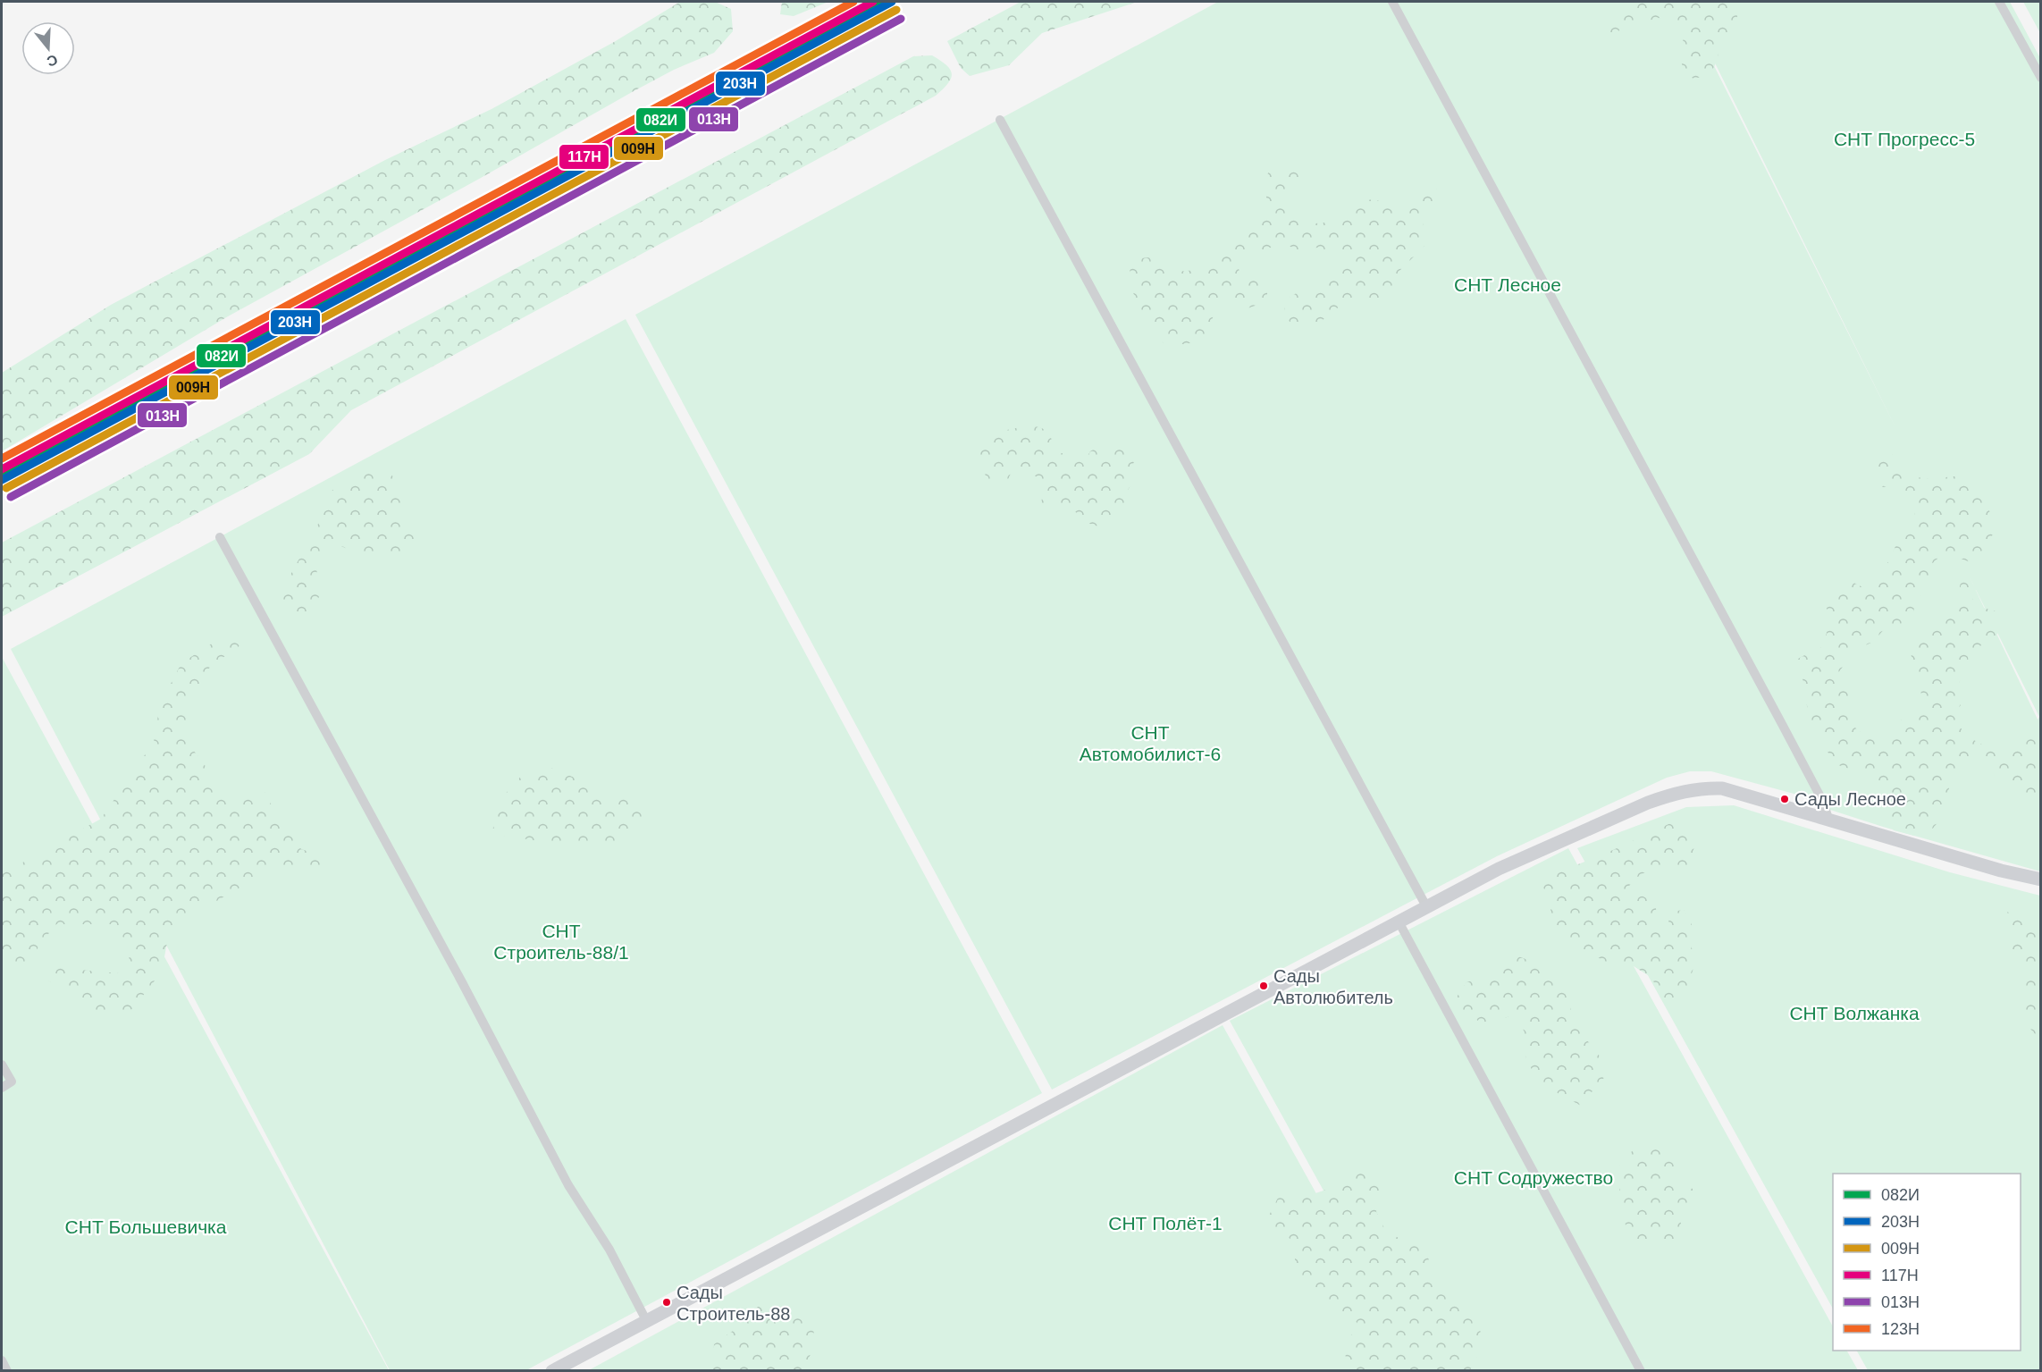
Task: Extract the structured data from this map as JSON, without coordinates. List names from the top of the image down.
{
  "parks": [
    "СНТ Прогресс-5",
    "СНТ Лесное",
    "СНТ Автомобилист-6",
    "СНТ Строитель-88/1",
    "СНТ Волжанка",
    "СНТ Содружество",
    "СНТ Полёт-1",
    "СНТ Большевичка"
  ],
  "places": ["Сады Лесное", "Сады Автолюбитель", "Сады Строитель-88"],
  "lines": [
    "transit line 082И",
    "transit line 203Н",
    "transit line 117Н",
    "transit line 123Н",
    "transit line 009Н",
    "transit line 013Н"
  ],
  "legend": [
    "082И",
    "203Н",
    "009Н",
    "117Н",
    "013Н",
    "123Н"
  ],
  "north": "bottom"
}
